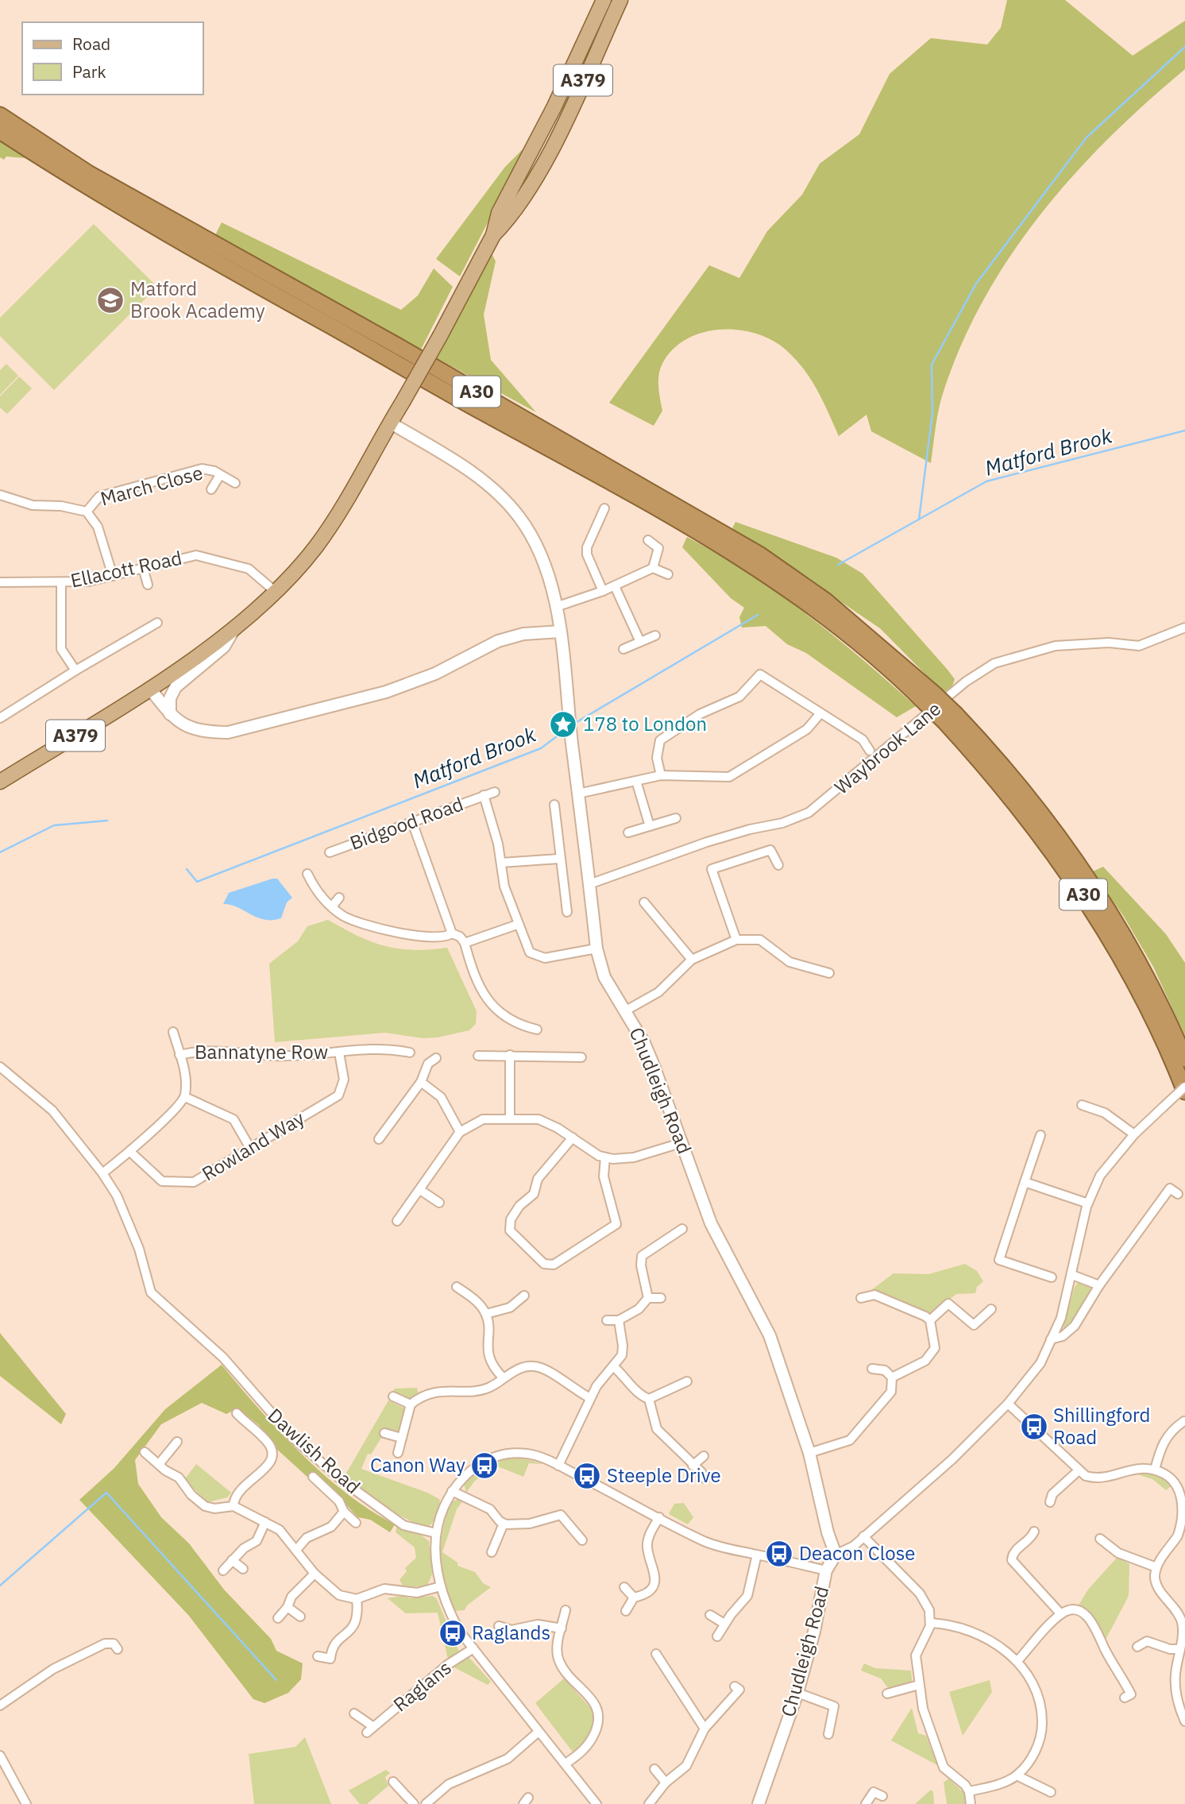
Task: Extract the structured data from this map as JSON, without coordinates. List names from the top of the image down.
{
  "streets": {
    "highway": ["A30"],
    "main road": ["A379"],
    "street": [
      "March Close",
      "Ellacott Road",
      "Waybrook Lane",
      "Bidgood Road",
      "Bannatyne Row",
      "Chudleigh Road",
      "Rowland Way",
      "Dawlish Road",
      "Raglans"
    ]
  },
  "crossings": [
    ["A379", "Ellacott Road"],
    ["A379", "Chudleigh Road"],
    ["Waybrook Lane", "Chudleigh Road"],
    ["Bidgood Road", "Chudleigh Road"],
    ["Bannatyne Row", "Rowland Way"]
  ],
  "water": ["Matford Brook"],
  "places": {
    "school or university": ["Matford Brook Academy"],
    "place": ["178 to London"],
    "bus stop": [
      "Shillingford Road",
      "Canon Way",
      "Steeple Drive",
      "Deacon Close",
      "Raglands"
    ]
  },
  "legend": ["Road", "Park"]
}
